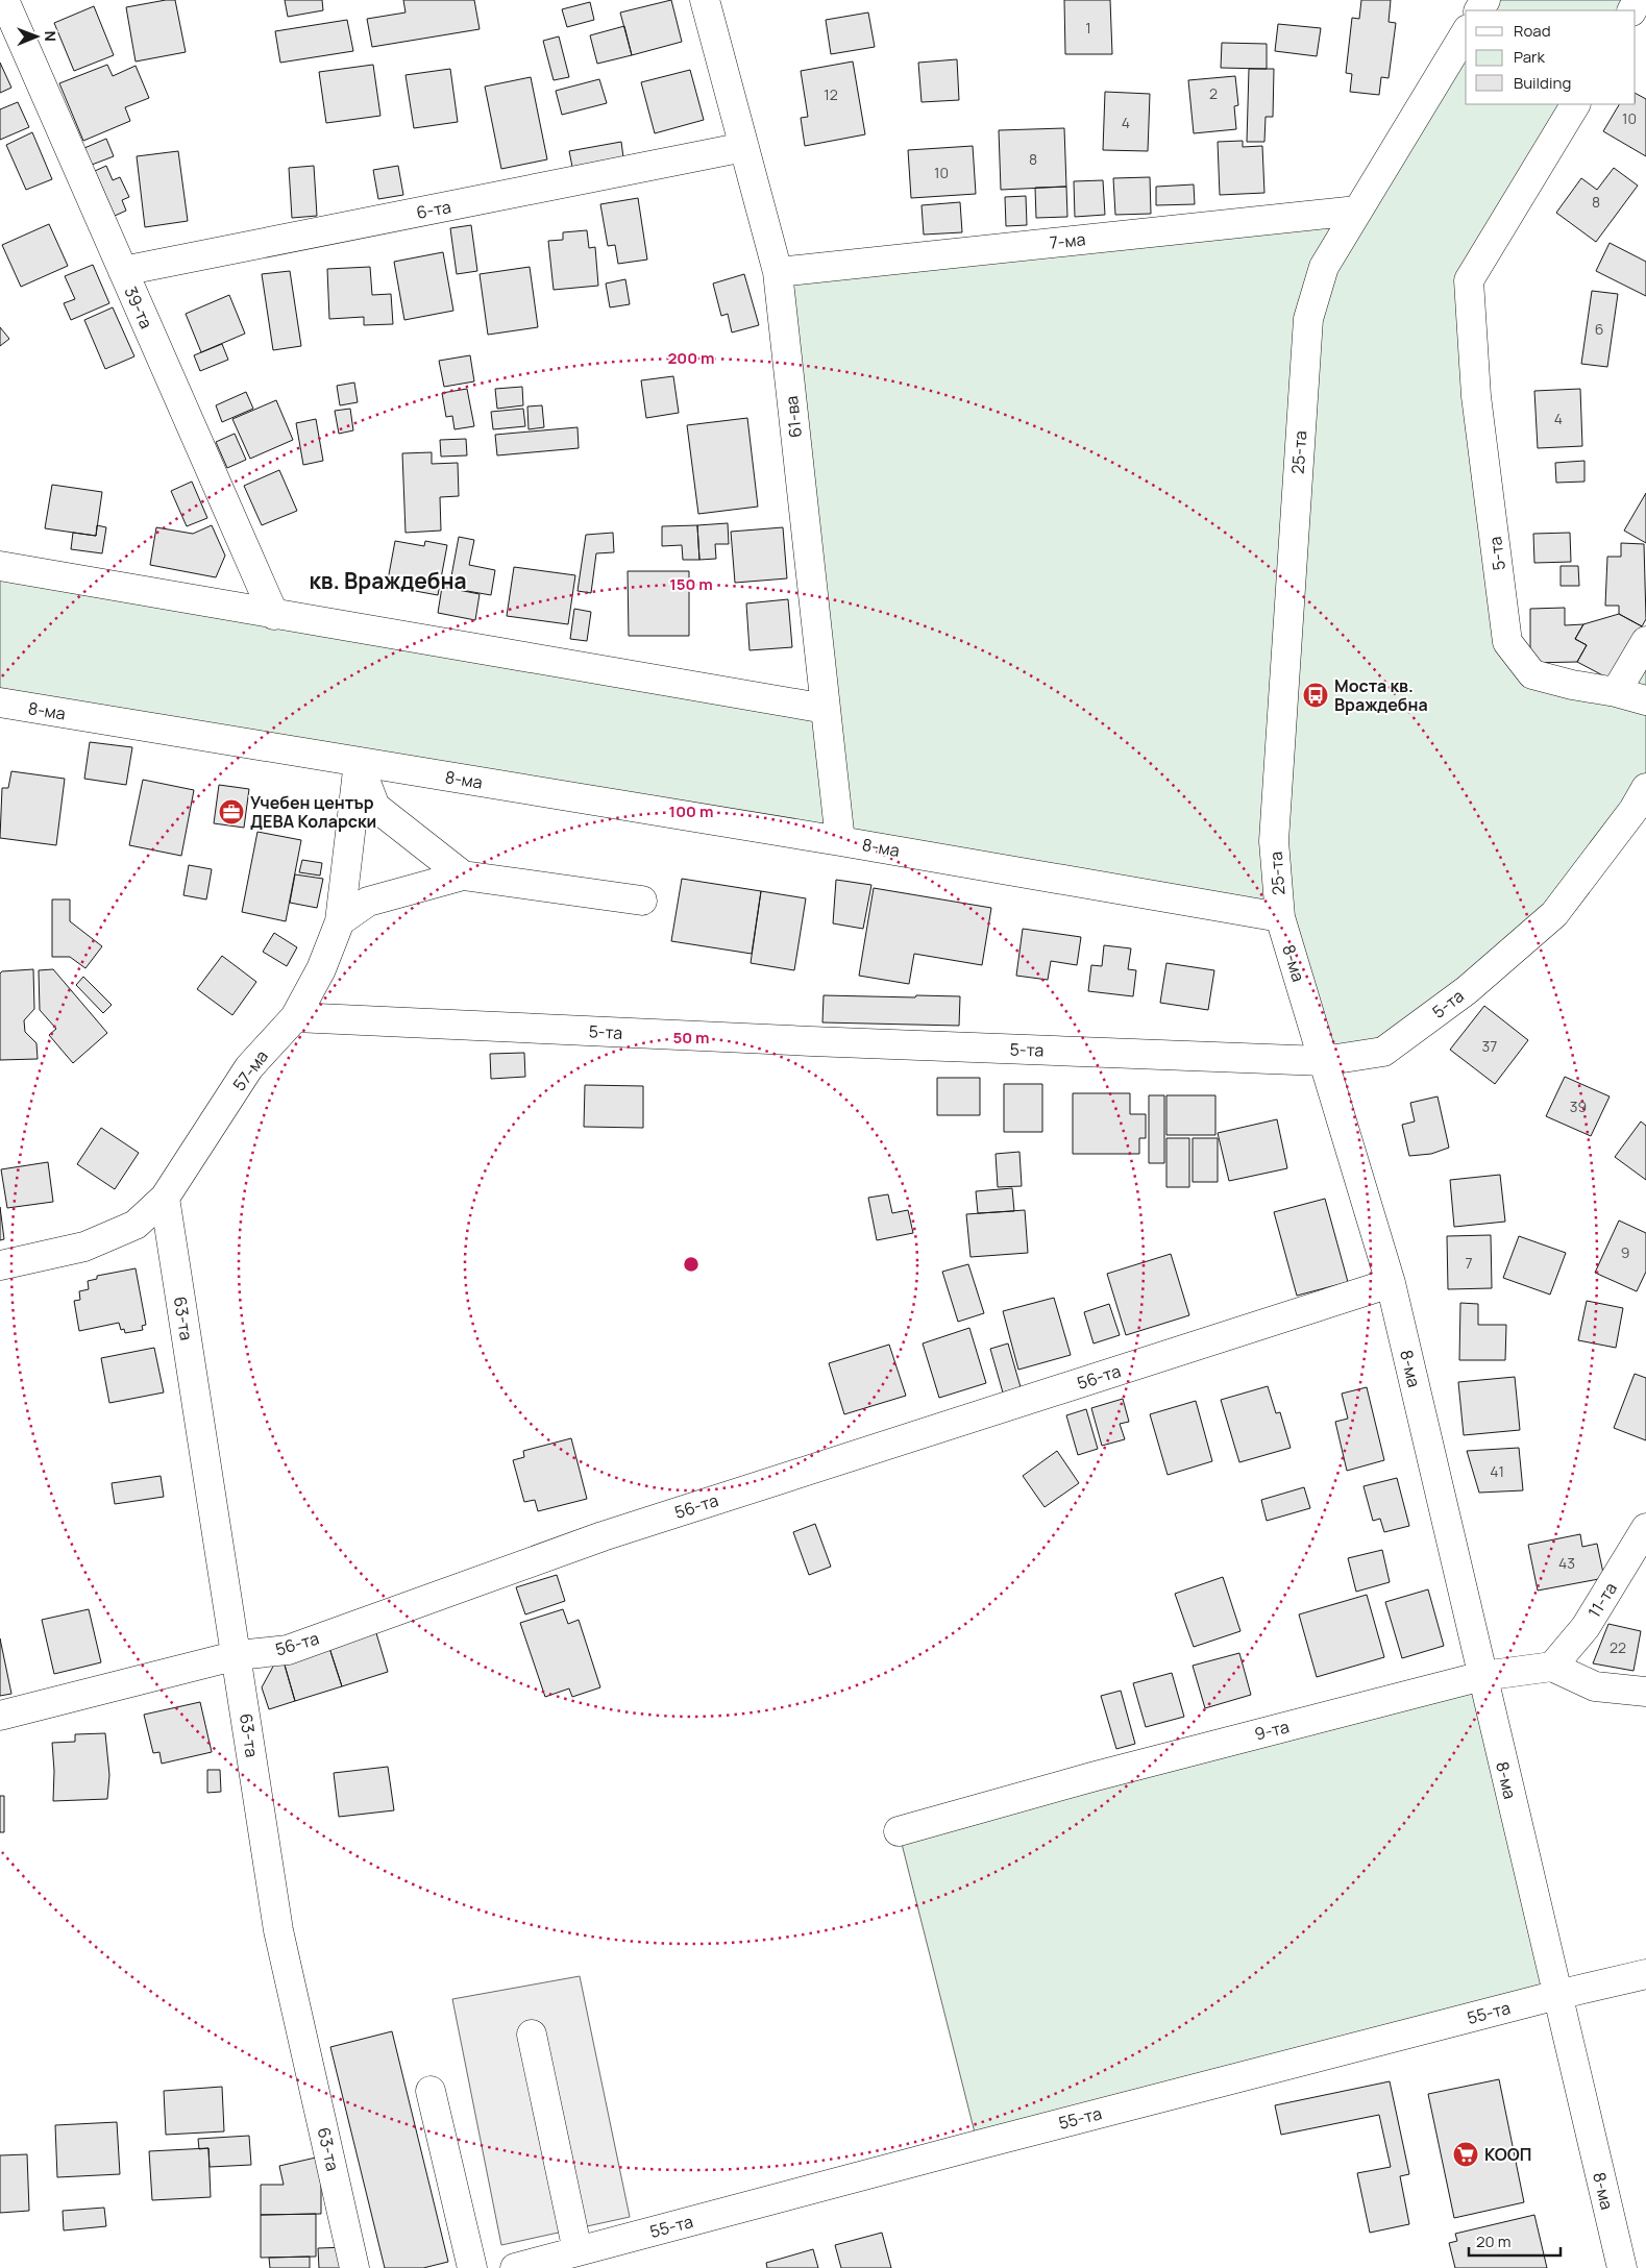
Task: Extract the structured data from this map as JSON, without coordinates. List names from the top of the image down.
{
  "streets": {
    "street": [
      "6-та",
      "7-ма",
      "39-та",
      "61-ва",
      "25-та",
      "5-та",
      "8-ма",
      "57-ма",
      "63-та",
      "56-та",
      "11-та",
      "9-та",
      "55-та"
    ]
  },
  "crossings": [
    ["6-та", "39-та"],
    ["6-та", "61-ва"],
    ["7-ма", "61-ва"],
    ["7-ма", "25-та"],
    ["61-ва", "8-ма"],
    ["25-та", "8-ма"],
    ["5-та", "8-ма"],
    ["5-та", "57-ма"],
    ["8-ма", "57-ма"],
    ["8-ма", "56-та"],
    ["8-ма", "9-та"],
    ["8-ма", "55-та"],
    ["57-ма", "63-та"],
    ["63-та", "56-та"],
    ["11-та", "9-та"]
  ],
  "districts": ["кв. Враждебна"],
  "places": {
    "bus stop": ["Моста кв. Враждебна"],
    "office": ["Учебен център ДЕВА Коларски"],
    "supermarket": ["КООП"]
  },
  "house_numbers": [
    "1",
    "2",
    "12",
    "10",
    "4",
    "8",
    "10",
    "8",
    "6",
    "4",
    "37",
    "39",
    "9",
    "7",
    "41",
    "43",
    "22"
  ],
  "legend": ["Road", "Park", "Building"],
  "scale_bar": "20 m",
  "north": "right",
  "rings": [
    "200 m",
    "150 m",
    "100 m",
    "50 m"
  ]
}
